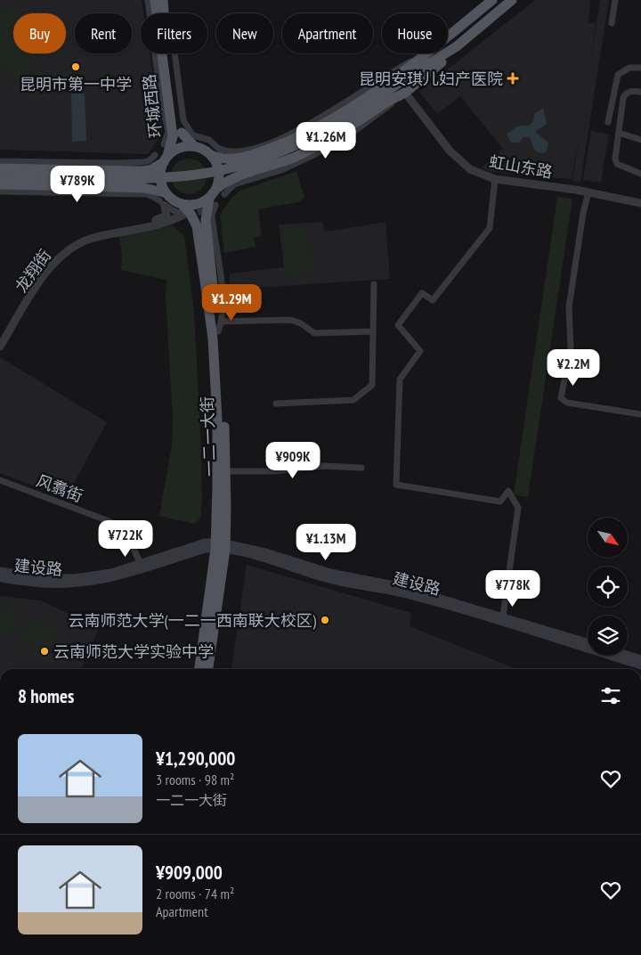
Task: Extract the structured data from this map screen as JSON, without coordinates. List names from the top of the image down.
{
  "streets": {
    "main road": ["环城西路", "一二一大街"],
    "street": [
      "虹山东路",
      "龙翔街",
      "风翥街",
      "建设路"
    ]
  },
  "crossings": [
    ["环城西路", "龙翔街"],
    ["环城西路", "一二一大街"],
    ["龙翔街", "一二一大街"],
    ["一二一大街", "建设路"],
    ["风翥街", "建设路"]
  ],
  "places": {
    "other": ["昆明市第一中学", "云南师范大学(一二一西南联大校区)", "云南师范大学实验中学"],
    "health": ["昆明安琪儿妇产医院"]
  },
  "north": "bottom right",
  "page": {
    "chip": [
      "Buy",
      "Rent",
      "Filters",
      "New",
      "Apartment",
      "House"
    ],
    "price": [
      "¥1.26M",
      "¥789K",
      "¥1.29M",
      "¥2.2M",
      "¥909K",
      "¥722K",
      "¥1.13M",
      "¥778K"
    ],
    "heading": "8 homes",
    "list": [
      {
        "name": "¥1,290,000",
        "note": "3 rooms · 98 m² · 一二一大街"
      },
      {
        "name": "¥909,000",
        "note": "2 rooms · 74 m² · Apartment"
      }
    ]
  }
}
